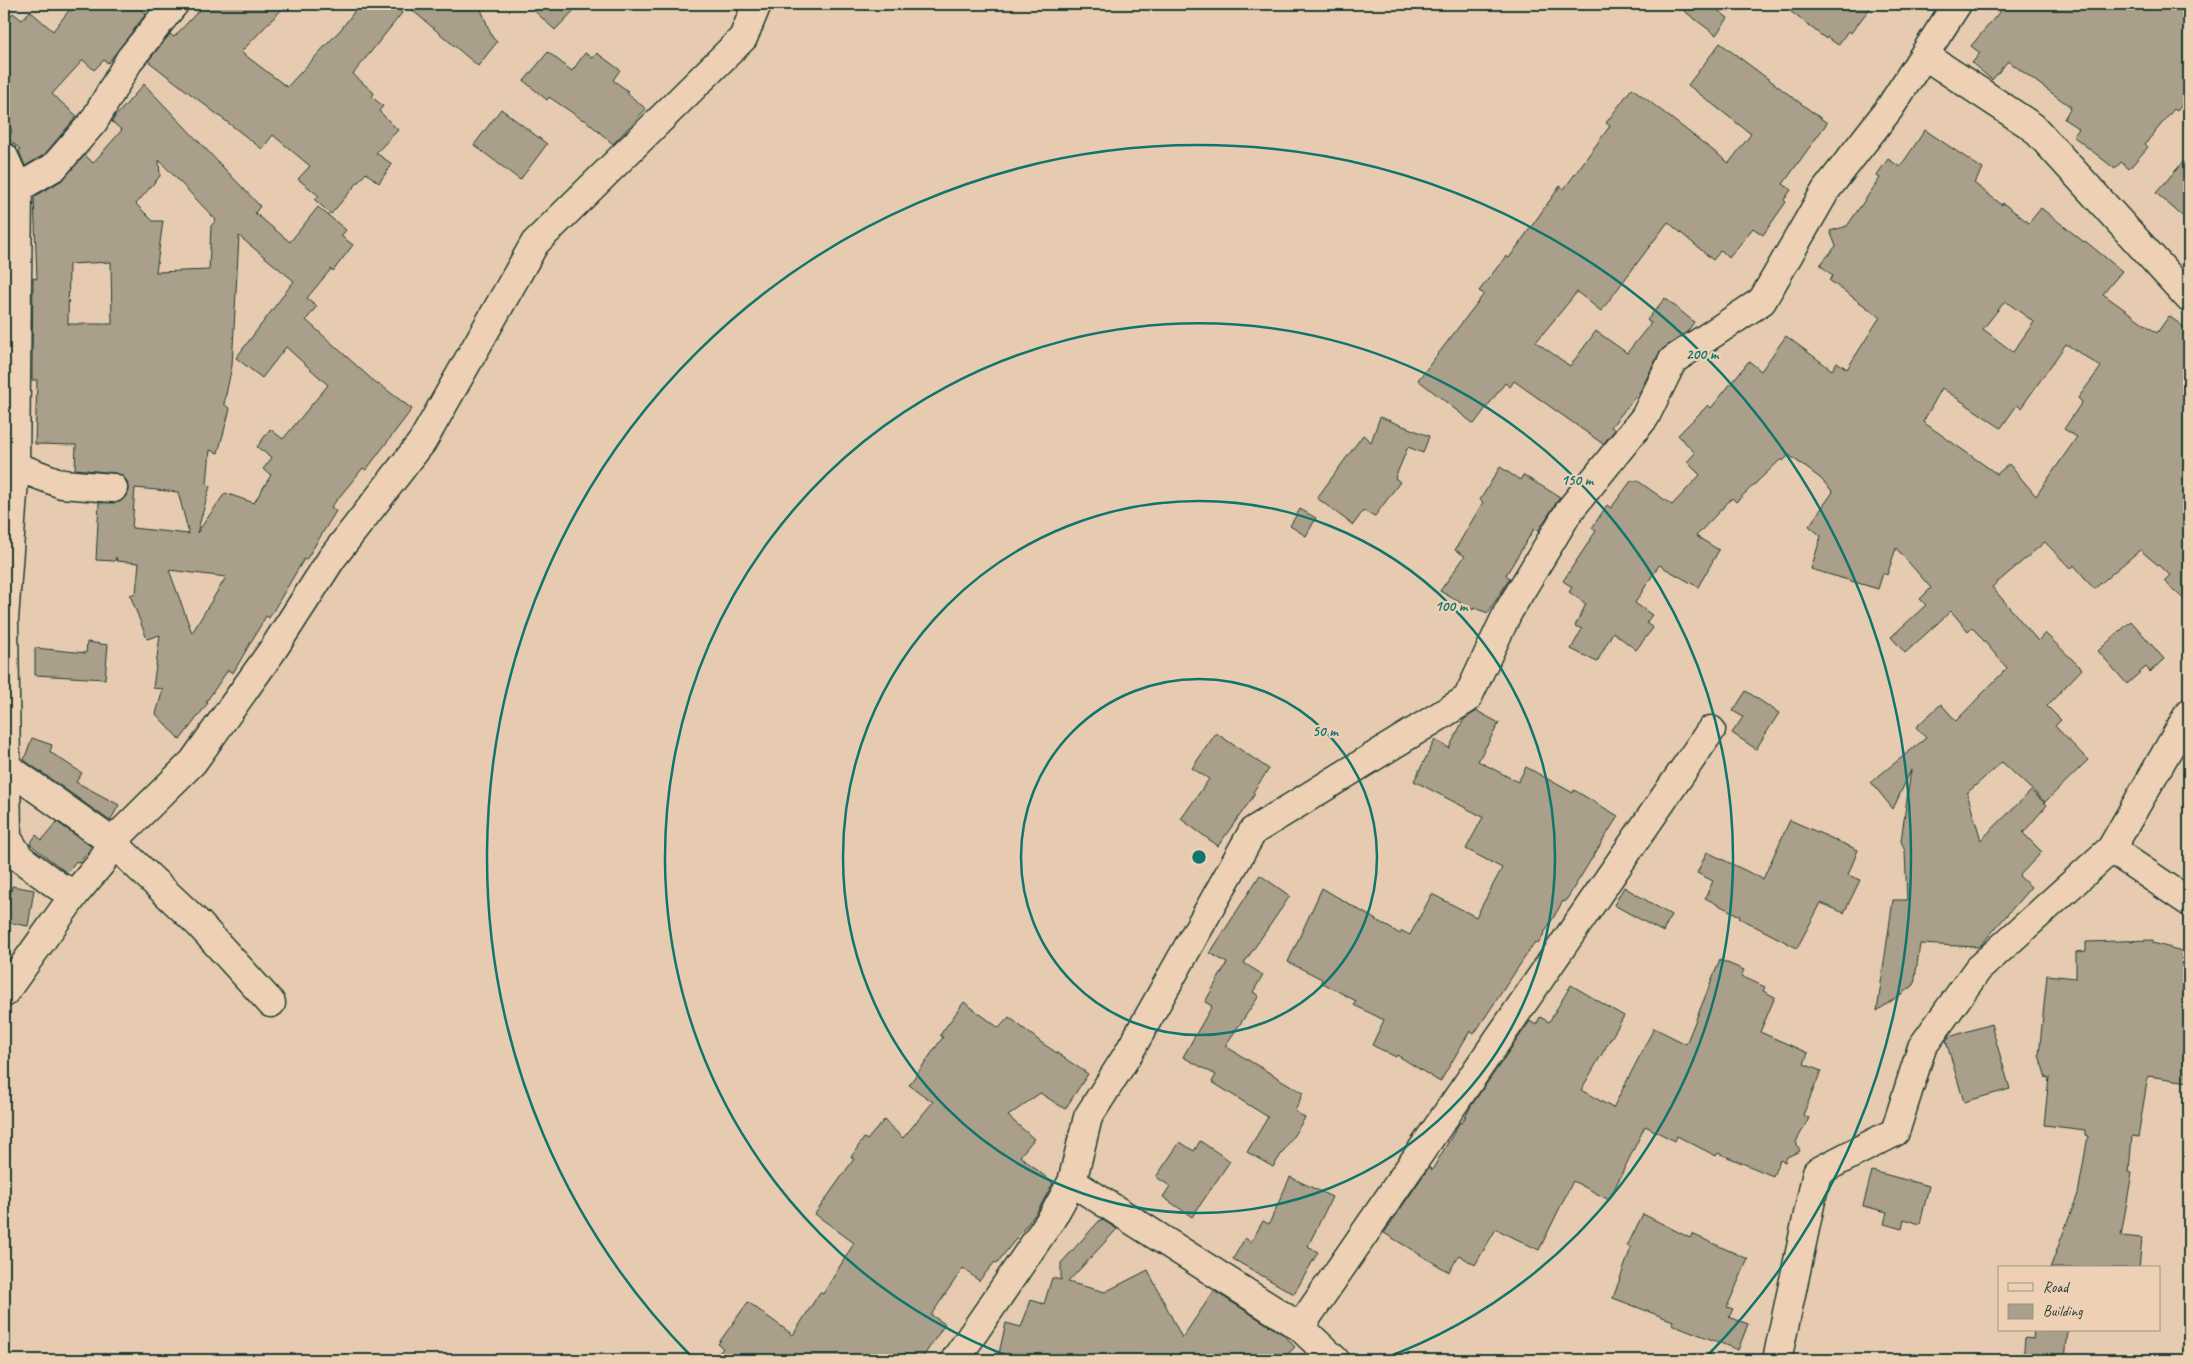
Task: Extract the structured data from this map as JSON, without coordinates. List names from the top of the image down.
{
  "legend": ["Road", "Building"],
  "rings": [
    "200 m",
    "150 m",
    "100 m",
    "50 m"
  ]
}
